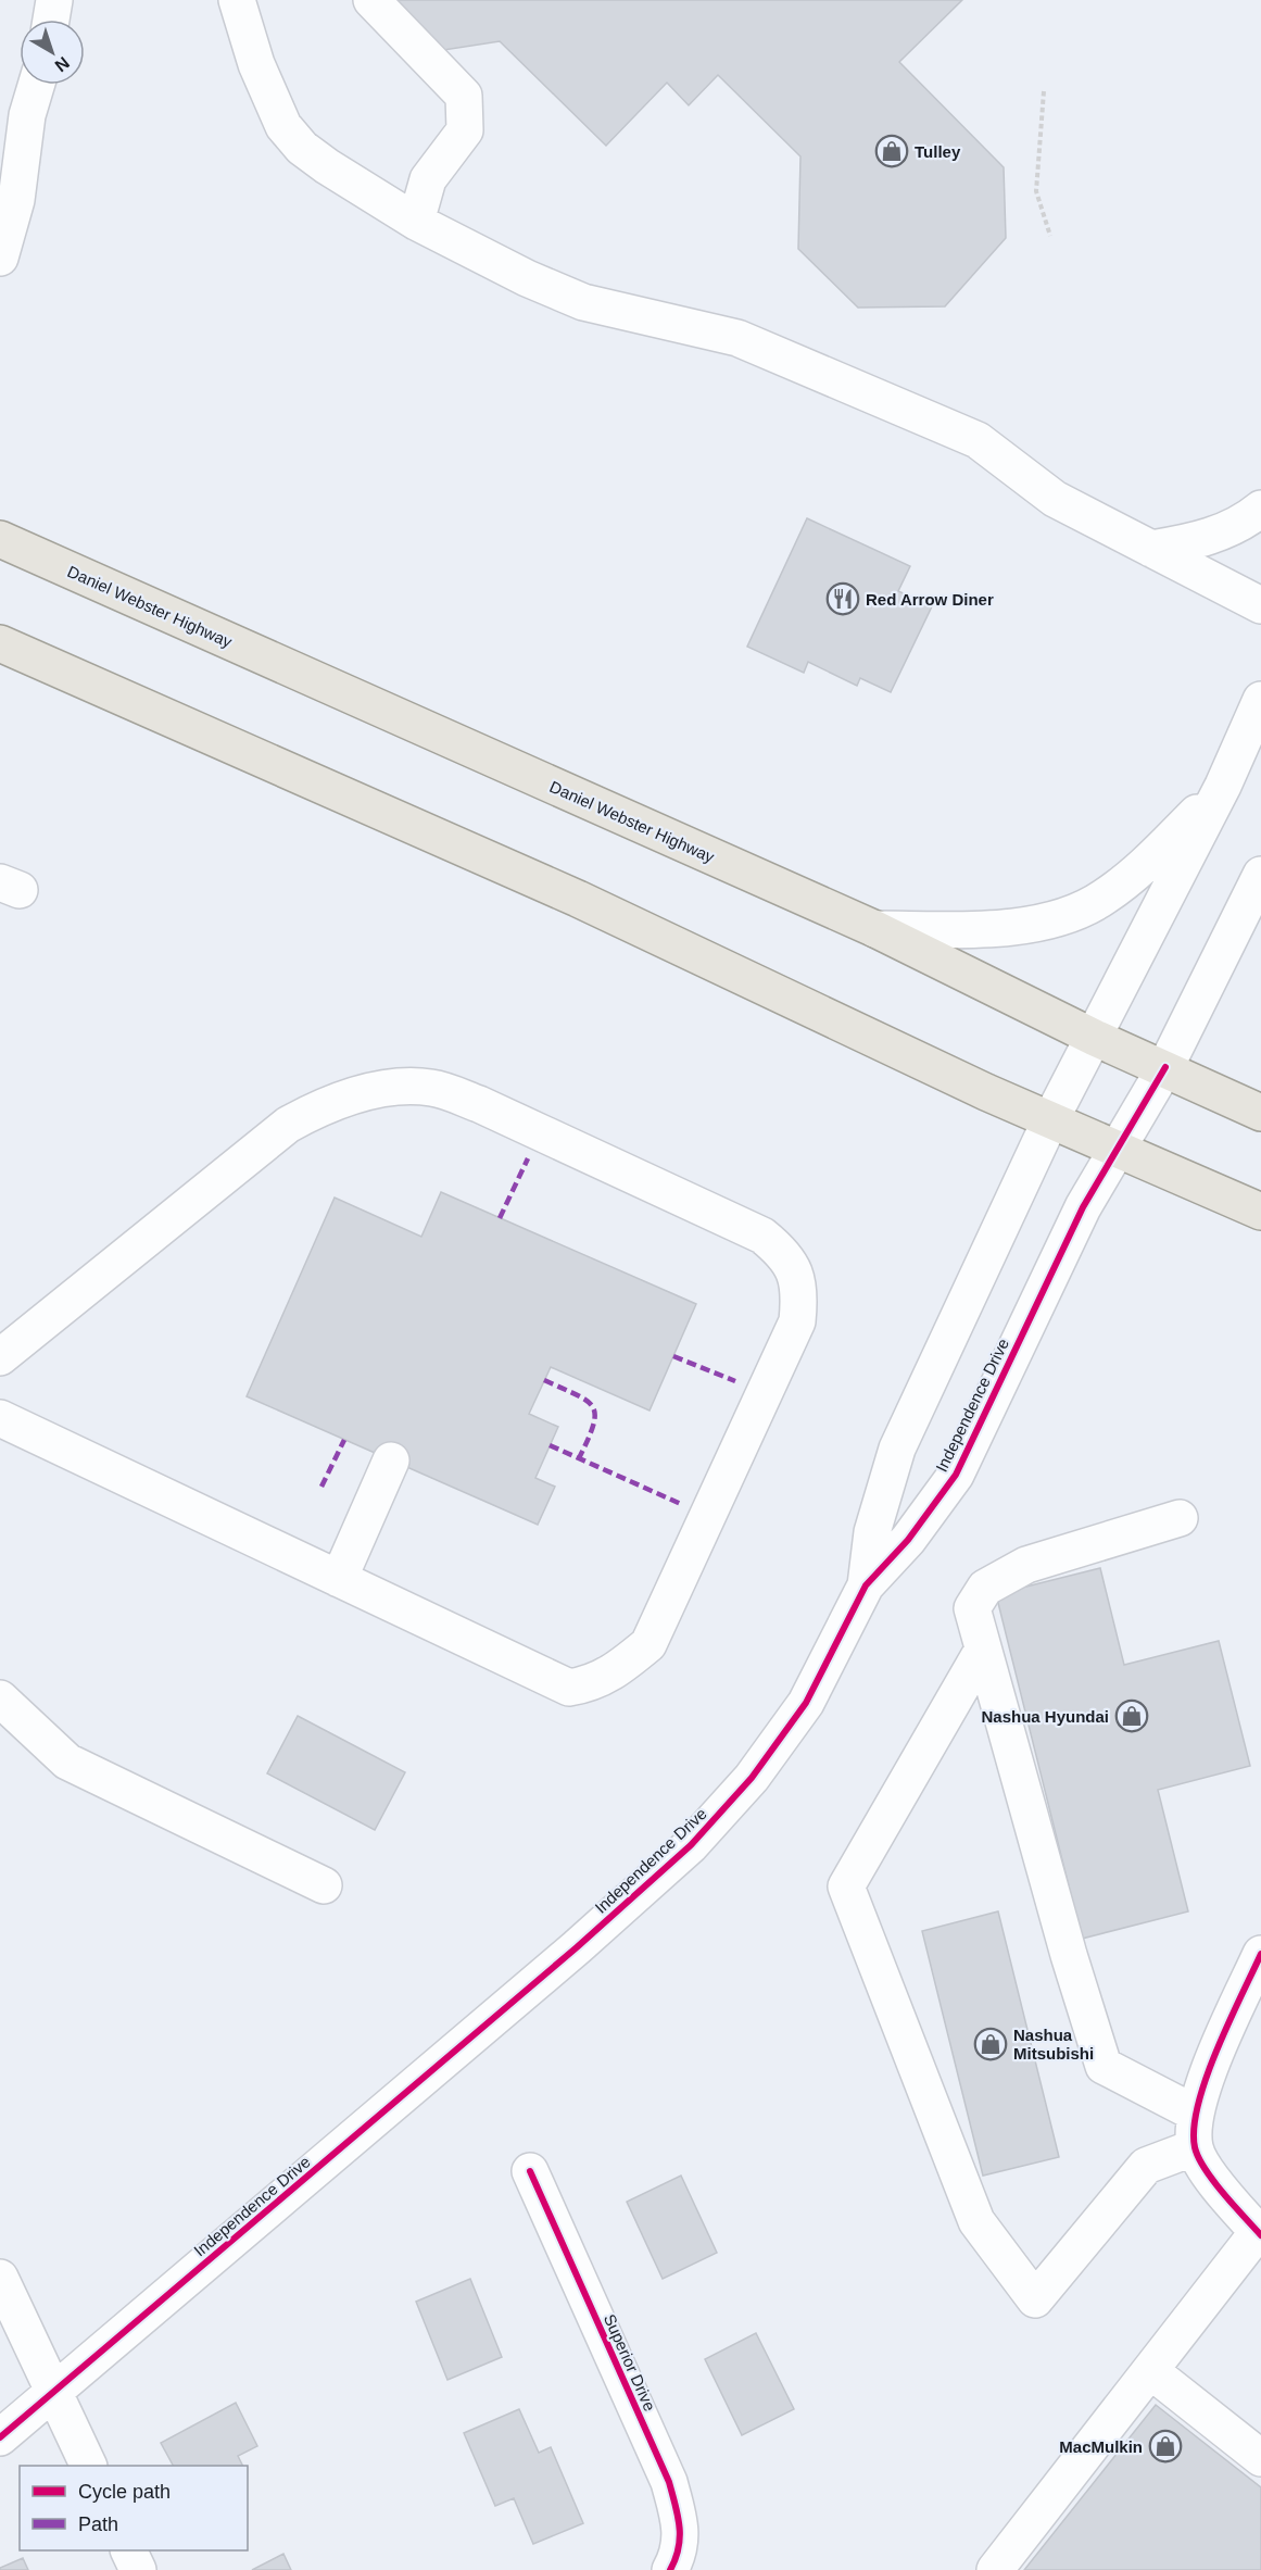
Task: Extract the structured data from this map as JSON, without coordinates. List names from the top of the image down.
{
  "streets": {
    "main road": ["Daniel Webster Highway"],
    "street": ["Independence Drive", "Superior Drive"]
  },
  "crossings": [
    ["Daniel Webster Highway", "Independence Drive"]
  ],
  "places": {
    "shop": [
      "Tulley",
      "Nashua Hyundai",
      "Nashua Mitsubishi",
      "MacMulkin"
    ],
    "restaurant": ["Red Arrow Diner"]
  },
  "legend": ["Cycle path", "Path"],
  "north": "bottom right"
}
